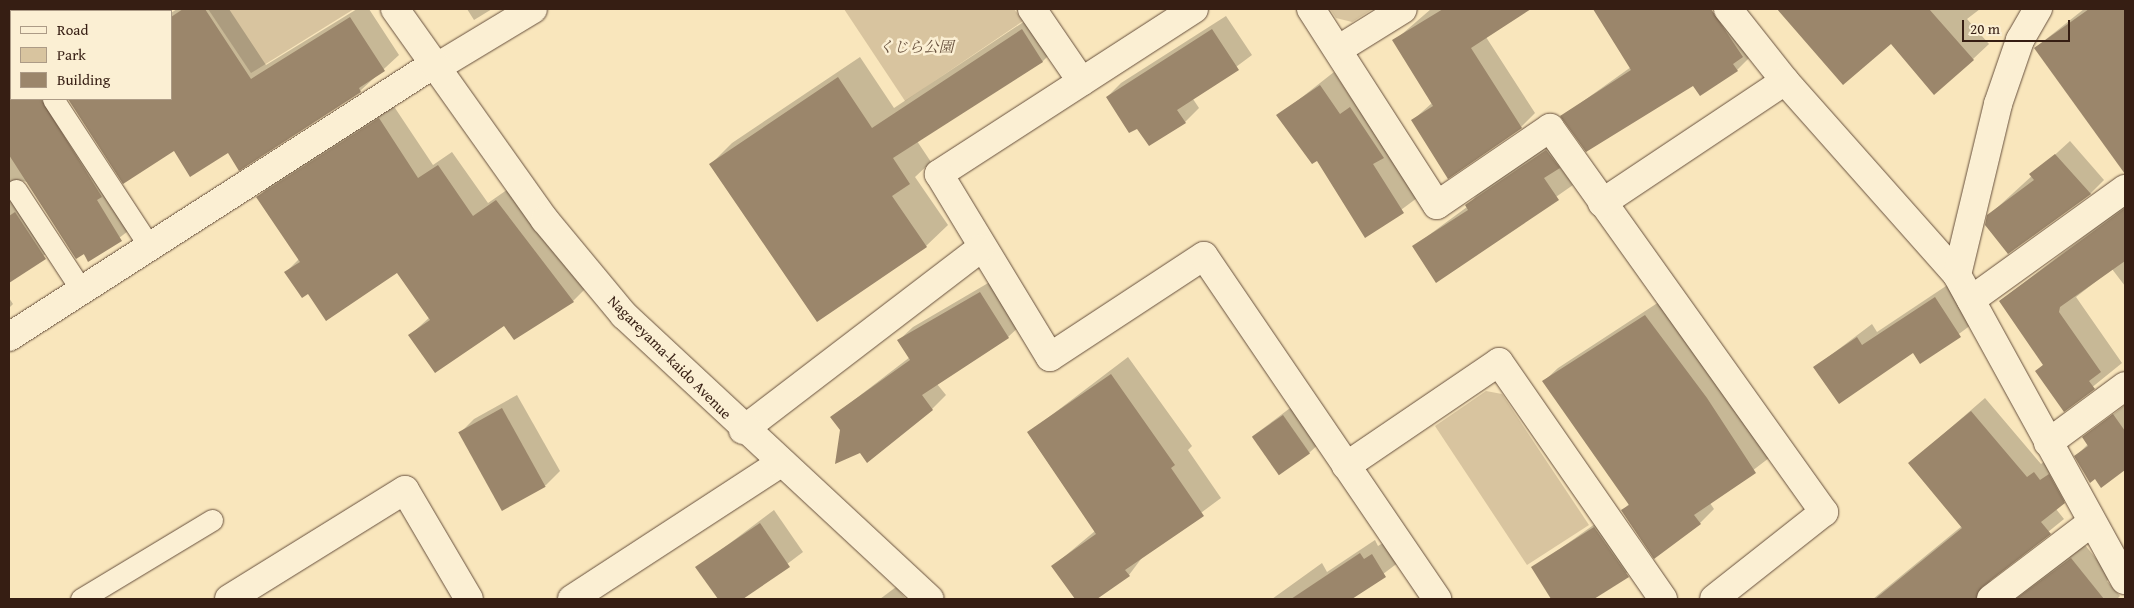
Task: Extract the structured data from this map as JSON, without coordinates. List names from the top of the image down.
{
  "streets": {
    "street": ["Nagareyama-kaido Avenue"]
  },
  "parks": ["くじら公園"],
  "legend": ["Road", "Park", "Building"],
  "scale_bar": "20 m"
}
